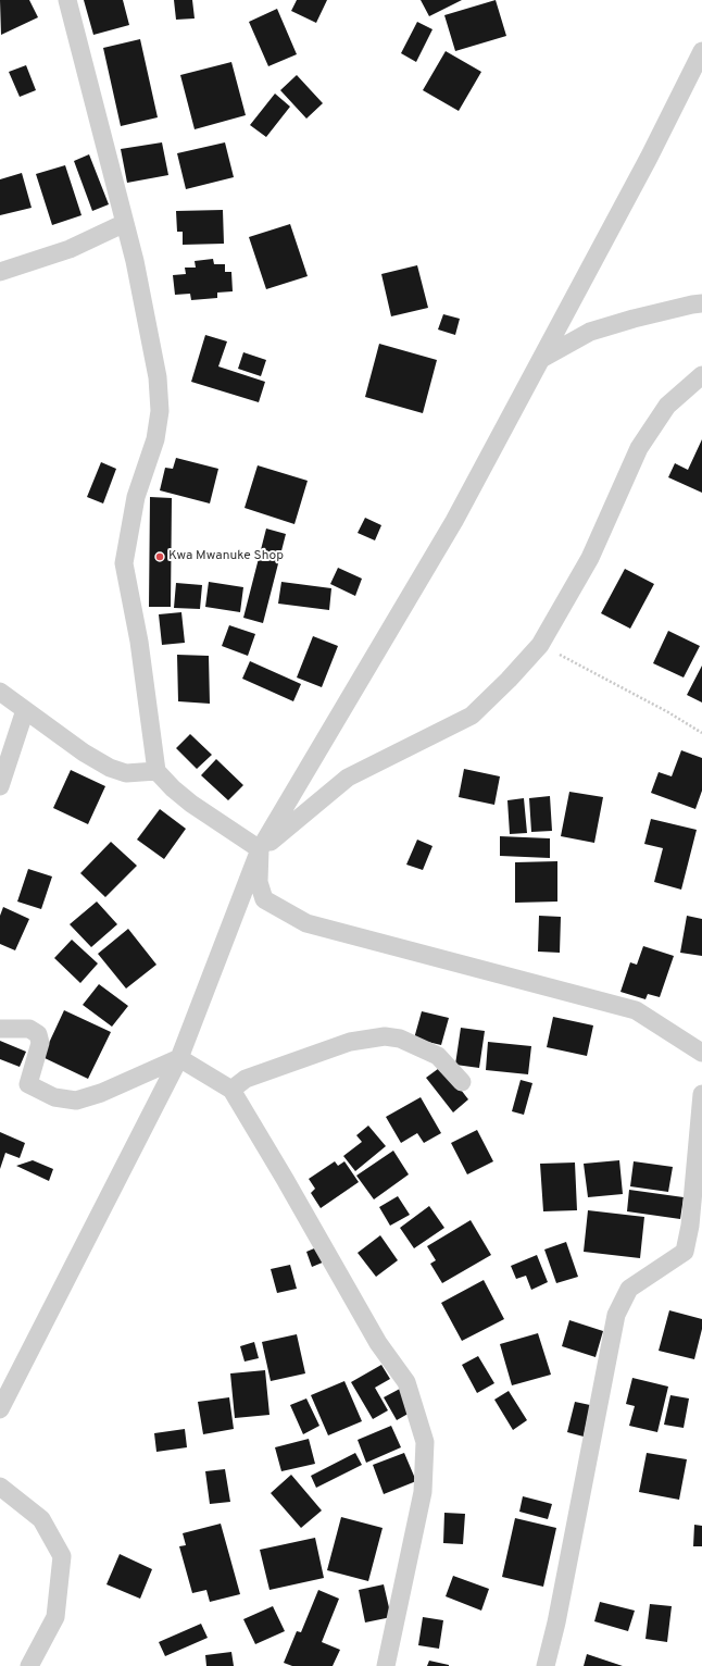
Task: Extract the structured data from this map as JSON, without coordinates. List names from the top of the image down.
{
  "places": ["Kwa Mwanuke Shop"]
}
